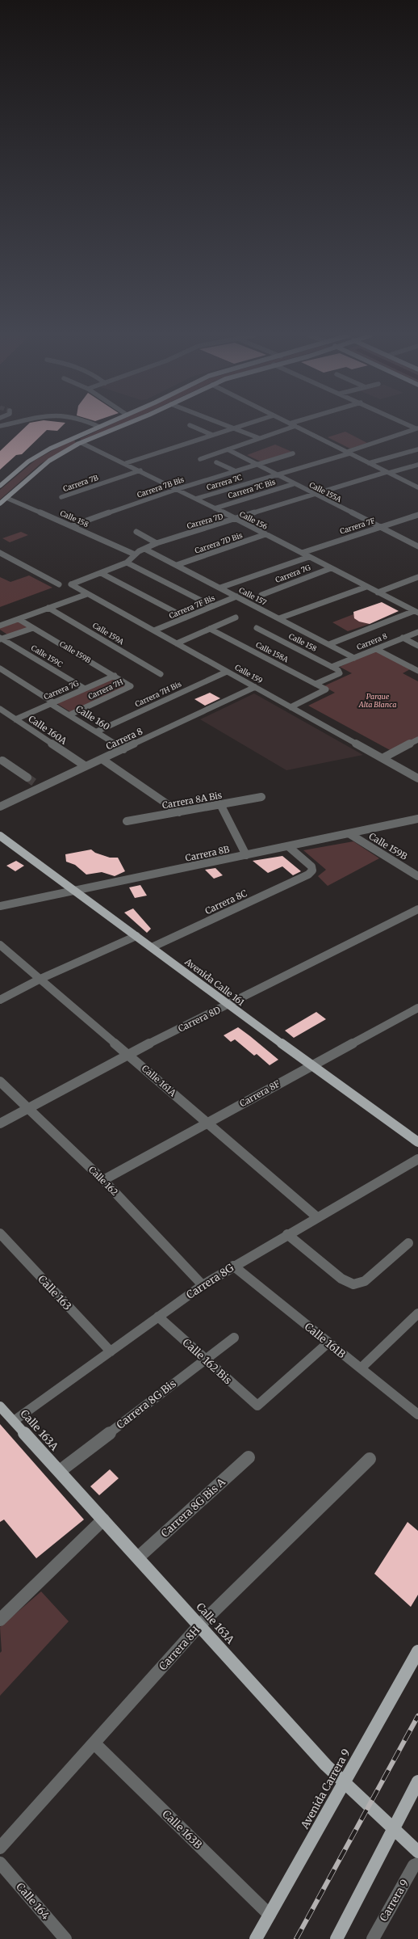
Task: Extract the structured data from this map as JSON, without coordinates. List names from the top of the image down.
{
  "streets": {
    "main road": ["Avenida Calle 161", "Calle 163A", "Avenida Carrera 9"],
    "street": [
      "Carrera 7C",
      "Carrera 7B",
      "Carrera 7B Bis",
      "Carrera 7C Bis",
      "Calle 155A",
      "Calle 158",
      "Calle 156",
      "Carrera 7D",
      "Carrera 7F",
      "Carrera 7D Bis",
      "Carrera 7G",
      "Calle 157",
      "Carrera 7F Bis",
      "Calle 159A",
      "Carrera 8",
      "Calle 159B",
      "Calle 158A",
      "Calle 159C",
      "Calle 159",
      "Carrera 7H",
      "Carrera 7H Bis",
      "Calle 160",
      "Calle 160A",
      "Carrera 8A Bis",
      "Carrera 8B",
      "Carrera 8C",
      "Carrera 8D",
      "Calle 161A",
      "Carrera 8F",
      "Calle 162",
      "Carrera 8G",
      "Calle 163",
      "Calle 161B",
      "Calle 162 Bis",
      "Carrera 8G Bis",
      "Carrera 8G Bis A",
      "Carrera 8H",
      "Calle 163B",
      "Carrera 9",
      "Calle 164"
    ]
  },
  "crossings": [
    ["Carrera 7C", "Calle 155A"],
    ["Carrera 7C", "Calle 156"],
    ["Carrera 7B", "Calle 156"],
    ["Carrera 7B Bis", "Calle 155A"],
    ["Carrera 7B Bis", "Calle 158"],
    ["Carrera 7B Bis", "Calle 156"],
    ["Carrera 7C Bis", "Calle 155A"],
    ["Carrera 7C Bis", "Calle 156"],
    ["Calle 155A", "Carrera 7D"],
    ["Calle 155A", "Carrera 7F"],
    ["Calle 158", "Carrera 7D"],
    ["Calle 158", "Carrera 8"],
    ["Calle 158", "Calle 158A"],
    ["Calle 156", "Carrera 7D"],
    ["Calle 156", "Carrera 7F"],
    ["Calle 156", "Carrera 7D Bis"],
    ["Calle 156", "Carrera 7G"],
    ["Carrera 7D", "Calle 157"],
    ["Carrera 7D", "Calle 159"],
    ["Carrera 7D Bis", "Calle 157"],
    ["Carrera 7G", "Calle 159B"],
    ["Carrera 7G", "Calle 159C"],
    ["Carrera 7G", "Calle 160"],
    ["Carrera 7G", "Calle 160A"],
    ["Calle 157", "Carrera 7F Bis"],
    ["Calle 157", "Carrera 8"],
    ["Carrera 7F Bis", "Calle 159"],
    ["Carrera 8", "Calle 159"],
    ["Carrera 8", "Calle 160"],
    ["Carrera 8", "Calle 160A"],
    ["Calle 159B", "Carrera 7H"],
    ["Calle 159B", "Carrera 8B"],
    ["Calle 158A", "Calle 159"],
    ["Calle 159", "Carrera 7H Bis"],
    ["Carrera 7H", "Calle 160"],
    ["Carrera 7H Bis", "Calle 160"],
    ["Carrera 8B", "Carrera 8C"],
    ["Carrera 8B", "Avenida Calle 161"],
    ["Carrera 8C", "Avenida Calle 161"],
    ["Avenida Calle 161", "Carrera 8D"],
    ["Avenida Calle 161", "Carrera 8F"],
    ["Carrera 8D", "Calle 161A"],
    ["Carrera 8D", "Calle 162"],
    ["Calle 161A", "Carrera 8F"],
    ["Calle 161A", "Carrera 8G"],
    ["Carrera 8F", "Calle 162"],
    ["Calle 162", "Carrera 8G"],
    ["Carrera 8G", "Calle 163"],
    ["Carrera 8G", "Calle 161B"],
    ["Carrera 8G", "Calle 162 Bis"],
    ["Carrera 8G", "Calle 163A"],
    ["Calle 161B", "Calle 162 Bis"],
    ["Calle 162 Bis", "Carrera 8G Bis"],
    ["Carrera 8G Bis", "Calle 163A"],
    ["Calle 163A", "Carrera 8G Bis A"],
    ["Calle 163A", "Carrera 8H"],
    ["Calle 163A", "Avenida Carrera 9"],
    ["Carrera 8H", "Calle 163B"],
    ["Avenida Carrera 9", "Calle 163B"]
  ],
  "parks": ["Parque Alta Blanca"]
}
